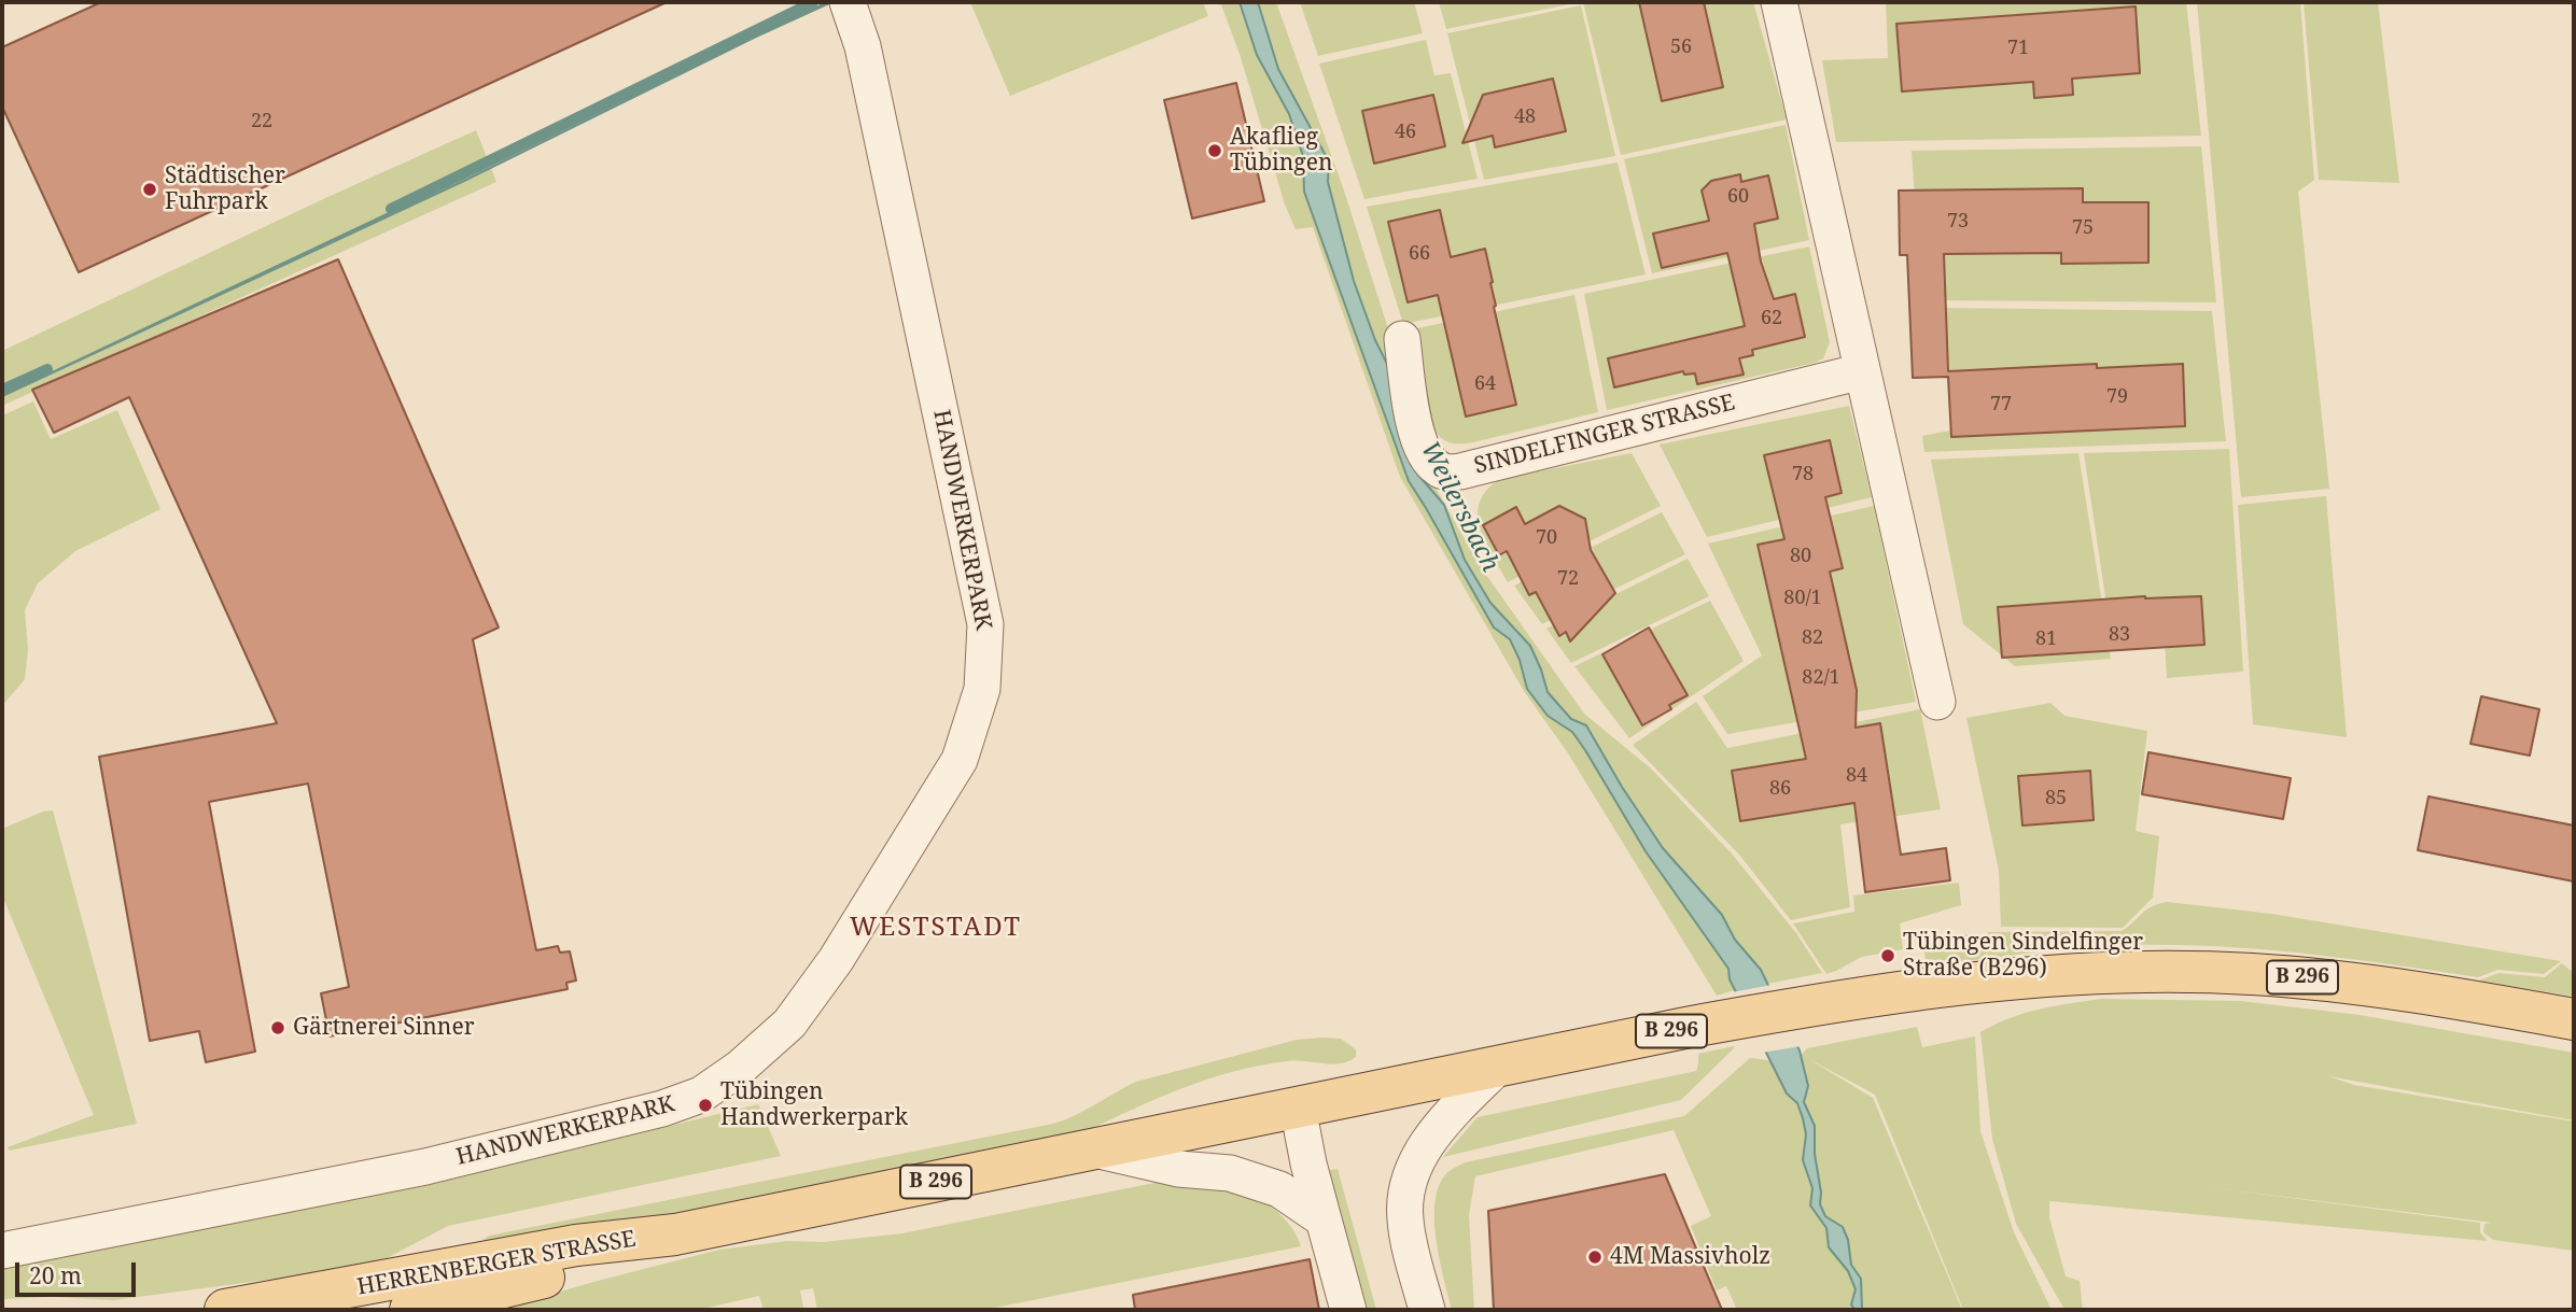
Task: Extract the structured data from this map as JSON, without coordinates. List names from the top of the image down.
{
  "streets": {
    "main road": ["B 296", "HERRENBERGER STRASSE"],
    "street": ["SINDELFINGER STRASSE", "HANDWERKERPARK"]
  },
  "crossings": [
    ["B 296", "HERRENBERGER STRASSE"]
  ],
  "districts": ["WESTSTADT"],
  "water": ["Weilersbach"],
  "places": [
    "Akaflieg Tübingen",
    "Städtischer Fuhrpark",
    "Tübingen Sindelfinger Straße (B296)",
    "Gärtnerei Sinner",
    "Tübingen Handwerkerpark",
    "4M Massivholz"
  ],
  "house_numbers": [
    "56",
    "71",
    "48",
    "22",
    "46",
    "60",
    "73",
    "75",
    "66",
    "62",
    "64",
    "79",
    "77",
    "78",
    "70",
    "80",
    "72",
    "80/1",
    "83",
    "82",
    "81",
    "82/1",
    "84",
    "86",
    "85"
  ],
  "scale_bar": "20 m"
}
